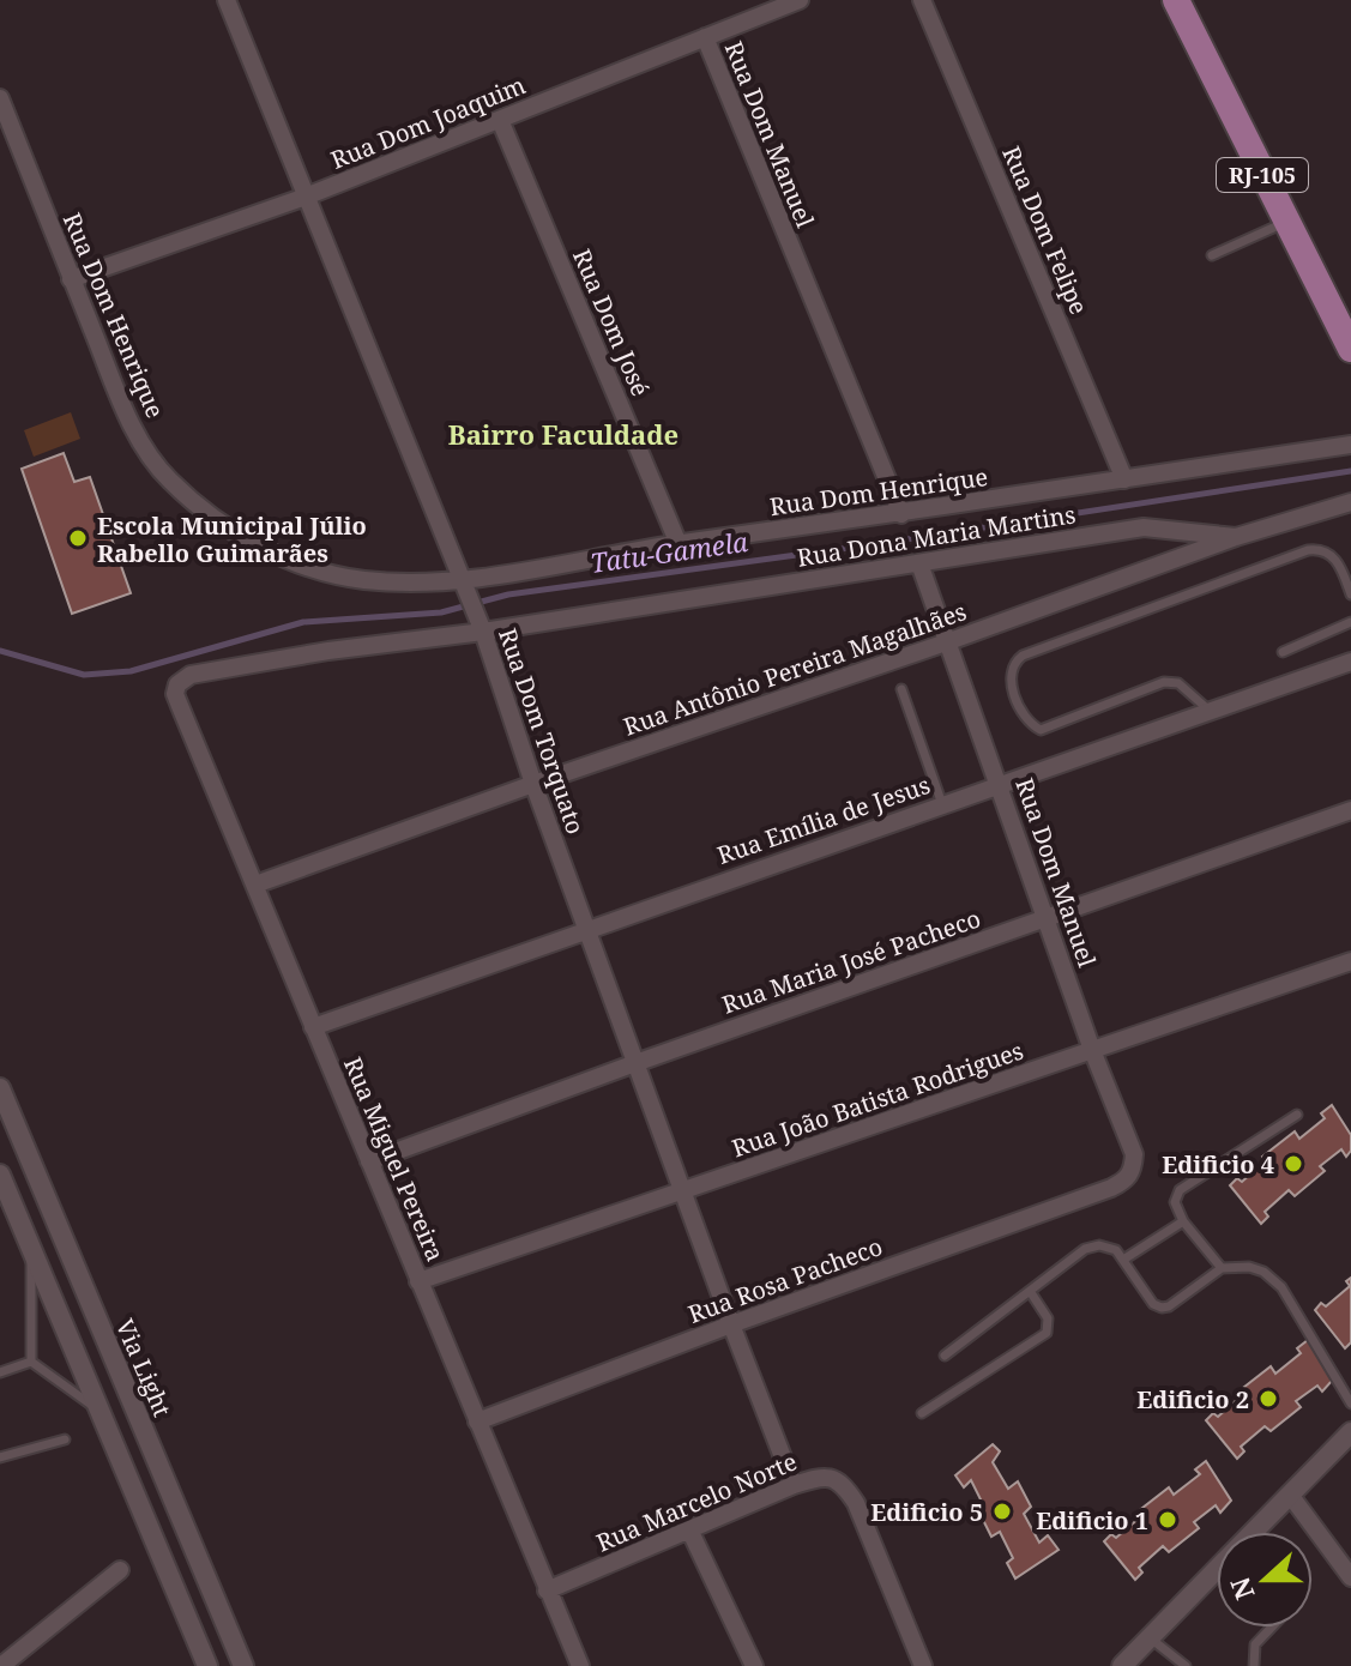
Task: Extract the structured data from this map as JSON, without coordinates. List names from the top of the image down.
{
  "streets": {
    "main road": ["RJ-105"],
    "street": [
      "Rua Dom Joaquim",
      "Rua Dom Manuel",
      "Rua Dom Felipe",
      "Rua Dom Henrique",
      "Rua Dom José",
      "Rua Dona Maria Martins",
      "Rua Antônio Pereira Magalhães",
      "Rua Dom Torquato",
      "Rua Emília de Jesus",
      "Rua Maria José Pacheco",
      "Rua João Batista Rodrigues",
      "Rua Miguel Pereira",
      "Rua Rosa Pacheco",
      "Via Light",
      "Rua Marcelo Norte"
    ]
  },
  "crossings": [
    ["Rua Dom Joaquim", "Rua Dom Manuel"],
    ["Rua Dom Joaquim", "Rua Dom Henrique"],
    ["Rua Dom Joaquim", "Rua Dom José"],
    ["Rua Dom Joaquim", "Rua Dom Torquato"],
    ["Rua Dom Manuel", "Rua Dom Henrique"],
    ["Rua Dom Manuel", "Rua Dona Maria Martins"],
    ["Rua Dom Manuel", "Rua Antônio Pereira Magalhães"],
    ["Rua Dom Manuel", "Rua Emília de Jesus"],
    ["Rua Dom Manuel", "Rua Maria José Pacheco"],
    ["Rua Dom Manuel", "Rua João Batista Rodrigues"],
    ["Rua Dom Manuel", "Rua Rosa Pacheco"],
    ["Rua Dom Felipe", "Rua Dom Henrique"],
    ["Rua Dom Henrique", "Rua Dom José"],
    ["Rua Dom Henrique", "Rua Dom Torquato"],
    ["Rua Dona Maria Martins", "Rua Antônio Pereira Magalhães"],
    ["Rua Dona Maria Martins", "Rua Dom Torquato"],
    ["Rua Dona Maria Martins", "Rua Miguel Pereira"],
    ["Rua Antônio Pereira Magalhães", "Rua Dom Torquato"],
    ["Rua Antônio Pereira Magalhães", "Rua Miguel Pereira"],
    ["Rua Dom Torquato", "Rua Emília de Jesus"],
    ["Rua Dom Torquato", "Rua Maria José Pacheco"],
    ["Rua Dom Torquato", "Rua João Batista Rodrigues"],
    ["Rua Dom Torquato", "Rua Rosa Pacheco"],
    ["Rua Dom Torquato", "Rua Marcelo Norte"],
    ["Rua Emília de Jesus", "Rua Miguel Pereira"],
    ["Rua Maria José Pacheco", "Rua Miguel Pereira"],
    ["Rua João Batista Rodrigues", "Rua Miguel Pereira"],
    ["Rua Miguel Pereira", "Rua Rosa Pacheco"],
    ["Rua Miguel Pereira", "Rua Marcelo Norte"]
  ],
  "districts": ["Bairro Faculdade"],
  "water": ["Tatu-Gamela"],
  "places": [
    "Escola Municipal Júlio Rabello Guimarães",
    "Edificio 4",
    "Edificio 2",
    "Edificio 5",
    "Edificio 1"
  ],
  "north": "left"
}
